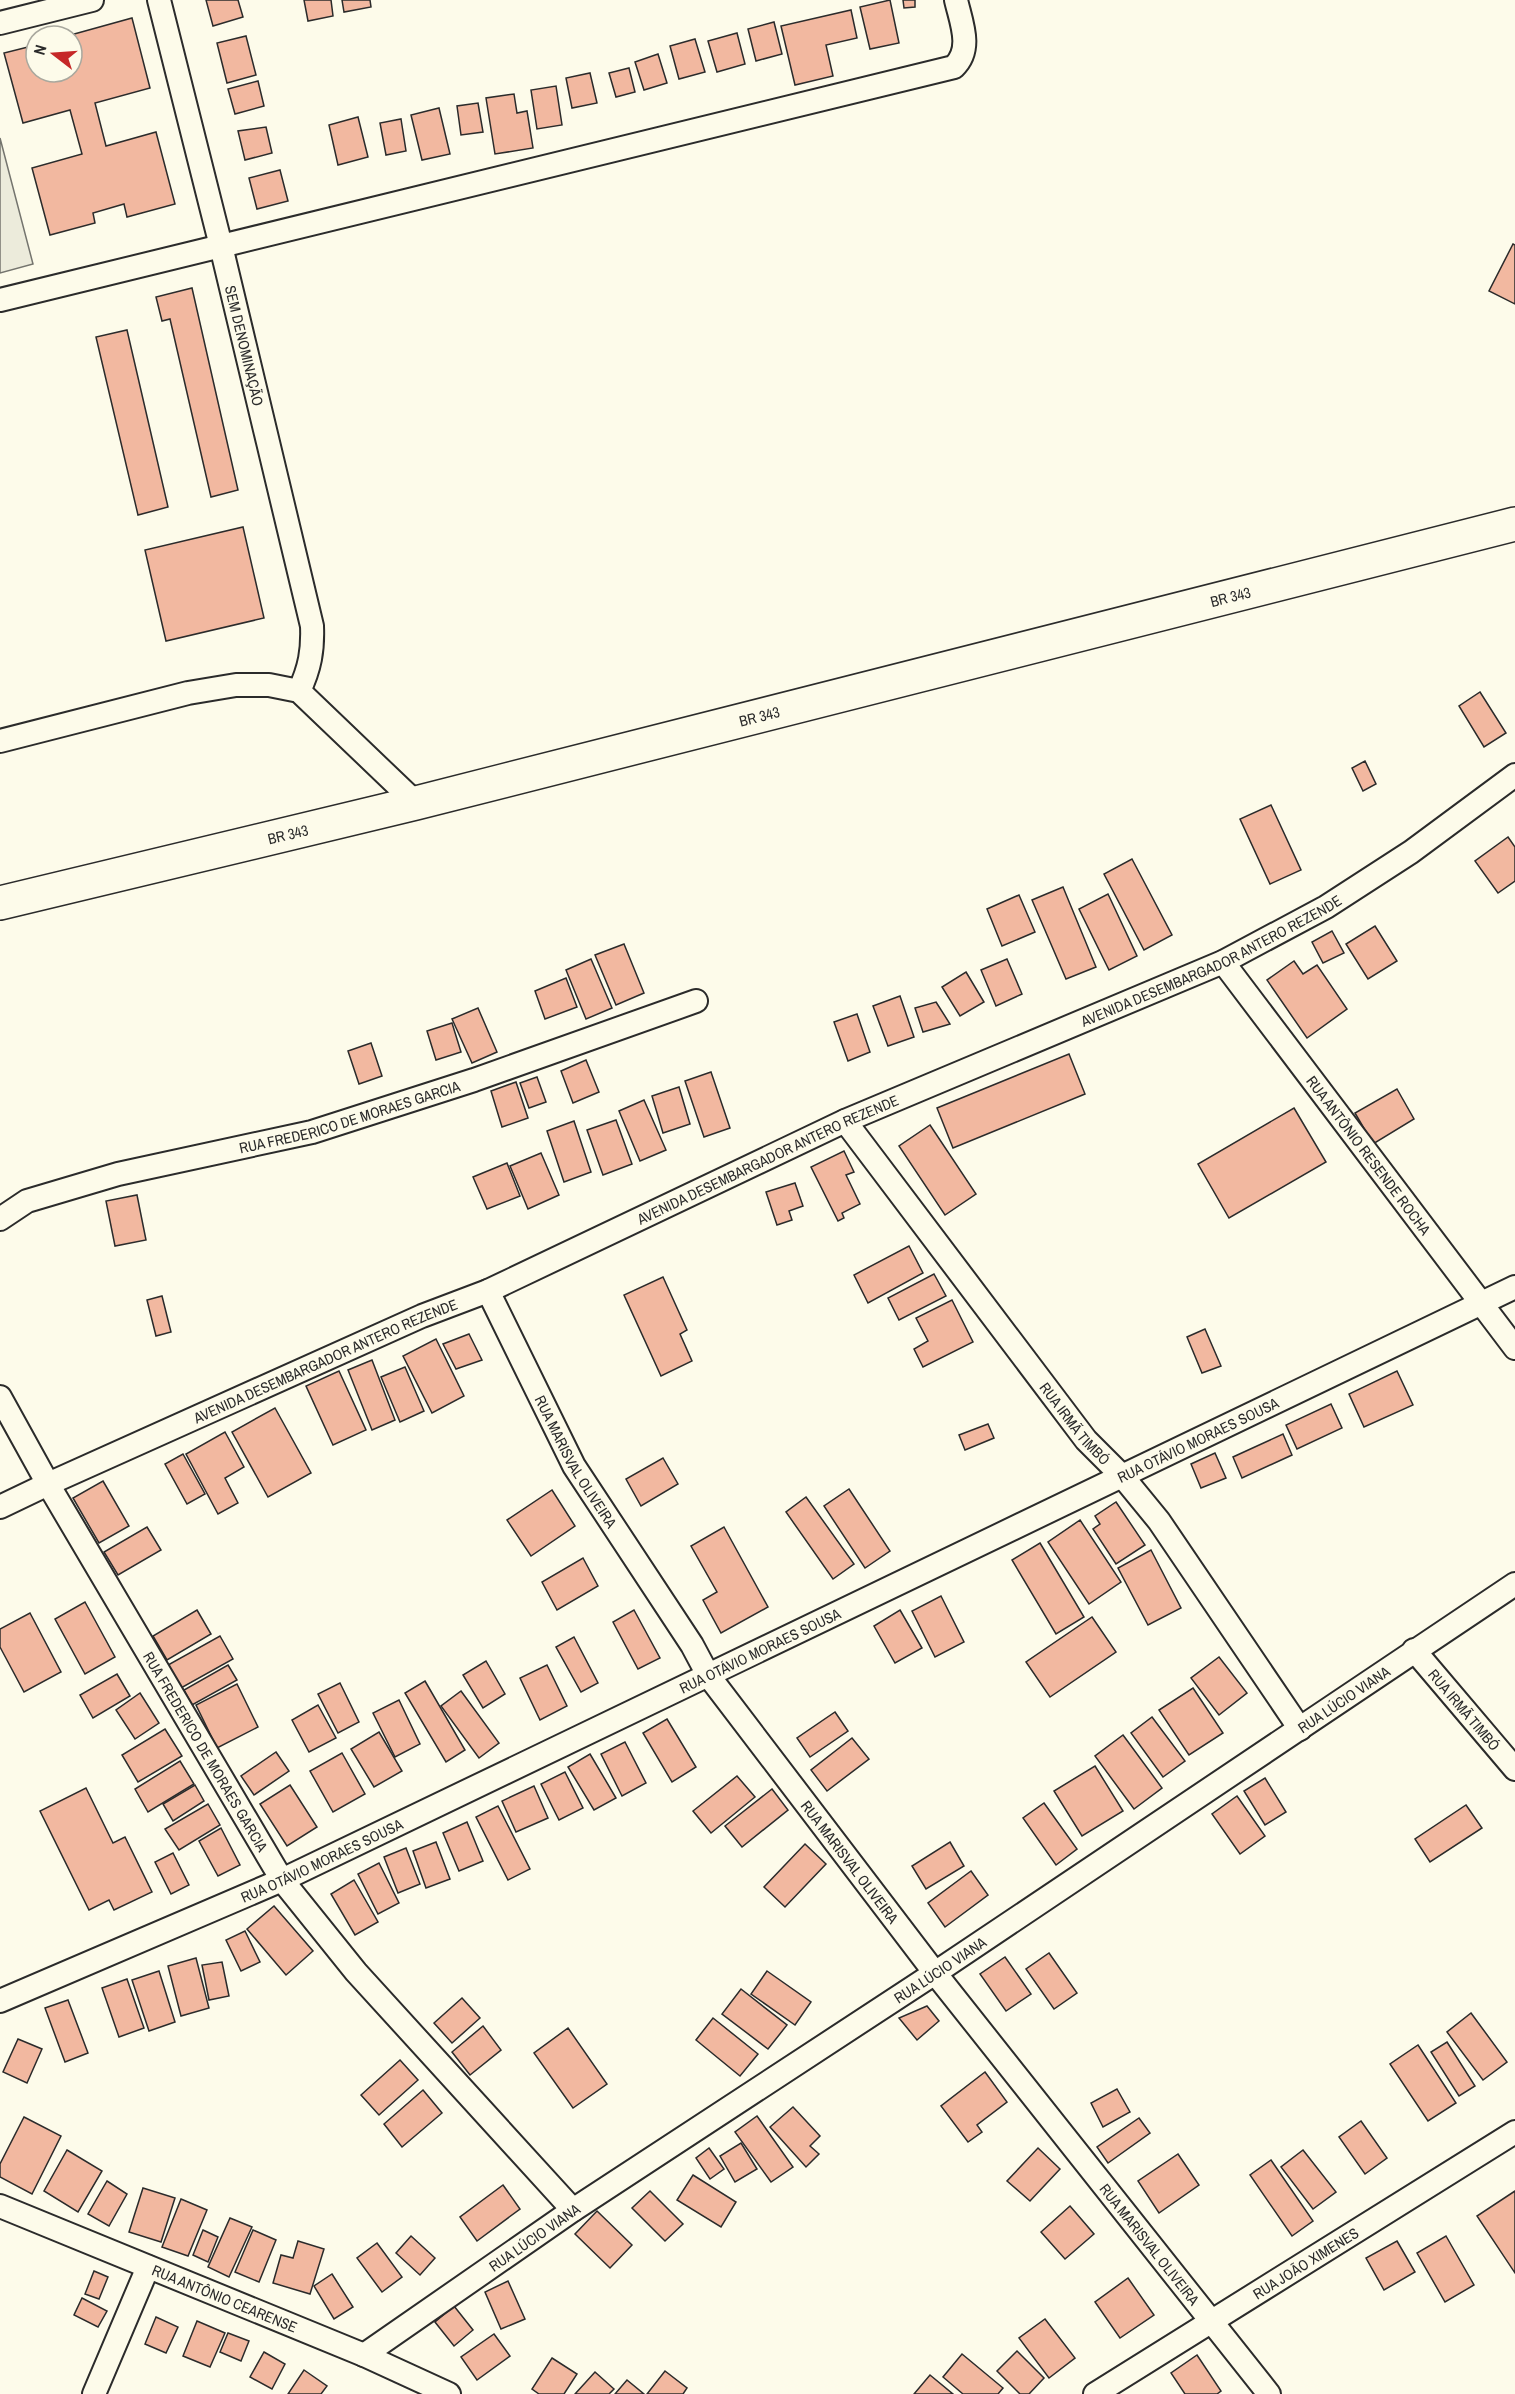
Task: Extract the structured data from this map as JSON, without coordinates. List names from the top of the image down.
{
  "streets": {
    "main road": ["BR 343"],
    "street": [
      "SEM DENOMINAÇÃO",
      "AVENIDA DESEMBARGADOR ANTERO REZENDE",
      "RUA FREDERICO DE MORAES GARCIA",
      "RUA ANTÔNIO RESENDE ROCHA",
      "RUA IRMÃ TIMBÓ",
      "RUA OTÁVIO MORAES SOUSA",
      "RUA MARISVAL OLIVEIRA",
      "RUA LÚCIO VIANA",
      "RUA JOÃO XIMENES",
      "RUA ANTÔNIO CEARENSE"
    ]
  },
  "crossings": [
    ["AVENIDA DESEMBARGADOR ANTERO REZENDE", "RUA FREDERICO DE MORAES GARCIA"],
    ["AVENIDA DESEMBARGADOR ANTERO REZENDE", "RUA ANTÔNIO RESENDE ROCHA"],
    ["AVENIDA DESEMBARGADOR ANTERO REZENDE", "RUA IRMÃ TIMBÓ"],
    ["AVENIDA DESEMBARGADOR ANTERO REZENDE", "RUA MARISVAL OLIVEIRA"],
    ["RUA FREDERICO DE MORAES GARCIA", "RUA OTÁVIO MORAES SOUSA"],
    ["RUA FREDERICO DE MORAES GARCIA", "RUA LÚCIO VIANA"],
    ["RUA ANTÔNIO RESENDE ROCHA", "RUA OTÁVIO MORAES SOUSA"],
    ["RUA IRMÃ TIMBÓ", "RUA OTÁVIO MORAES SOUSA"],
    ["RUA IRMÃ TIMBÓ", "RUA LÚCIO VIANA"],
    ["RUA OTÁVIO MORAES SOUSA", "RUA MARISVAL OLIVEIRA"],
    ["RUA MARISVAL OLIVEIRA", "RUA LÚCIO VIANA"],
    ["RUA MARISVAL OLIVEIRA", "RUA JOÃO XIMENES"],
    ["RUA LÚCIO VIANA", "RUA ANTÔNIO CEARENSE"]
  ],
  "north": "left"
}
